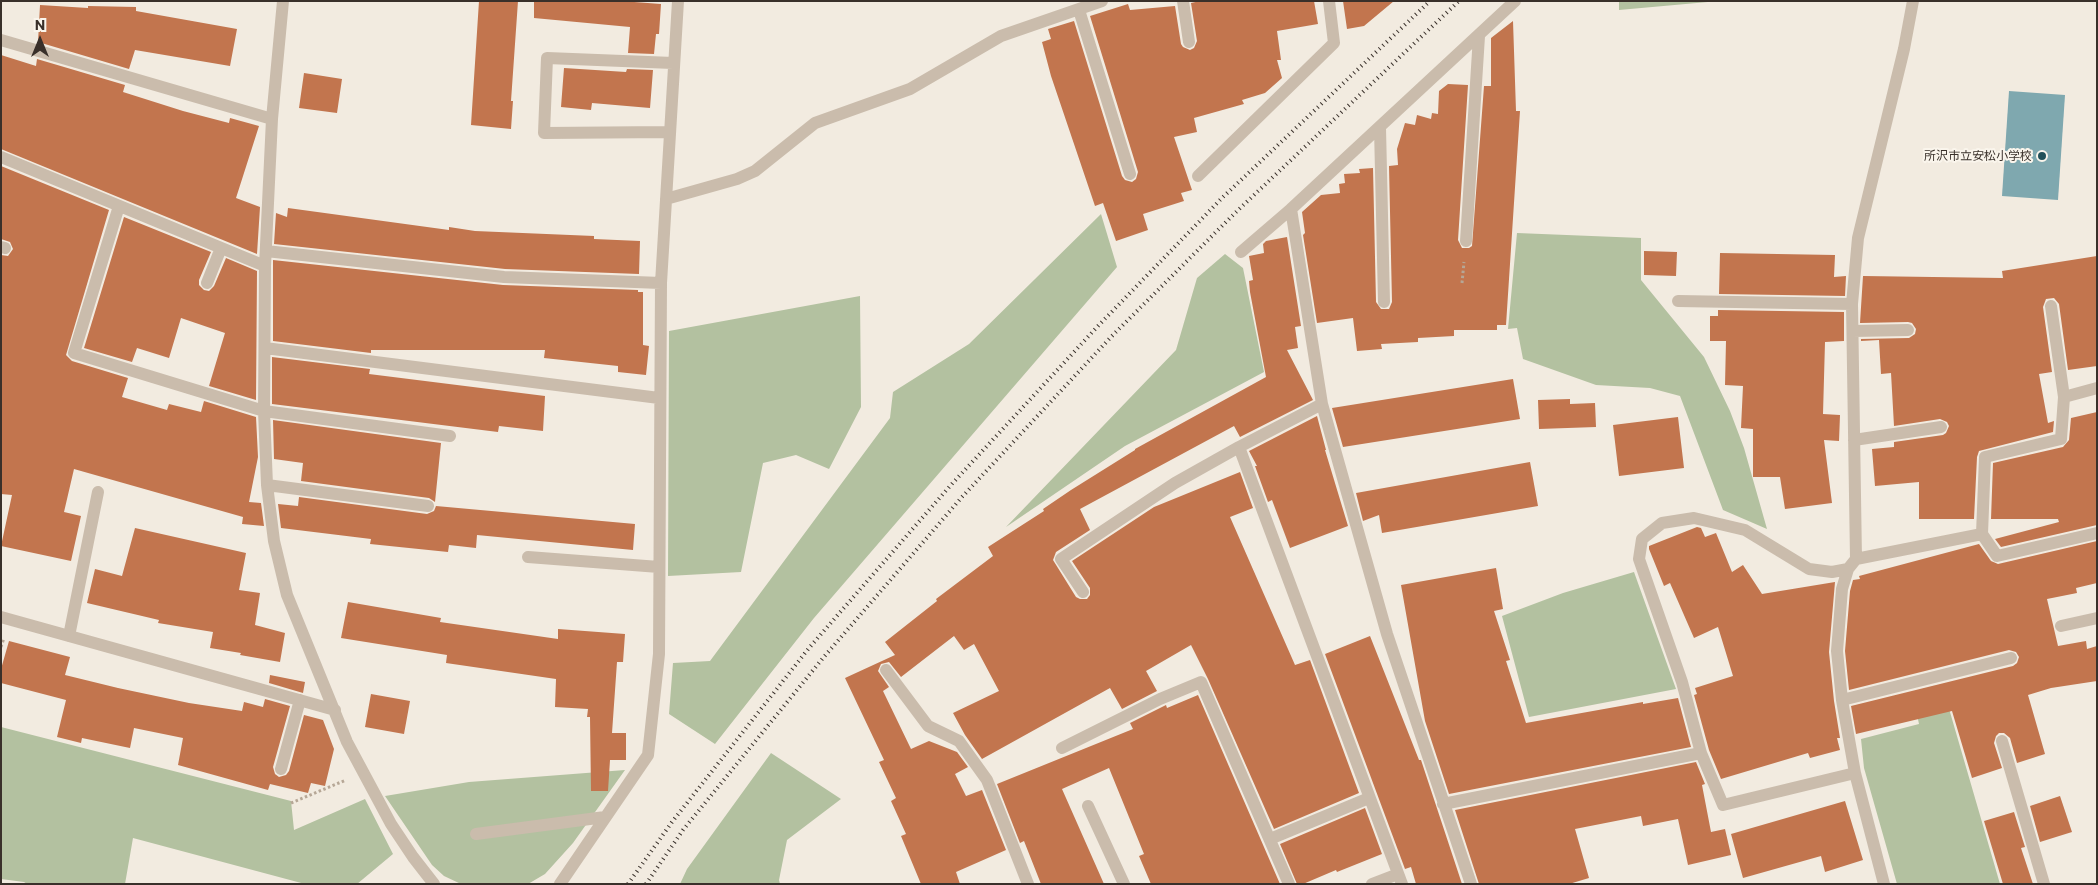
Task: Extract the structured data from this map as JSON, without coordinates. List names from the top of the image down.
{
  "places": ["所沢市立安松小学校"],
  "north": "top"
}
